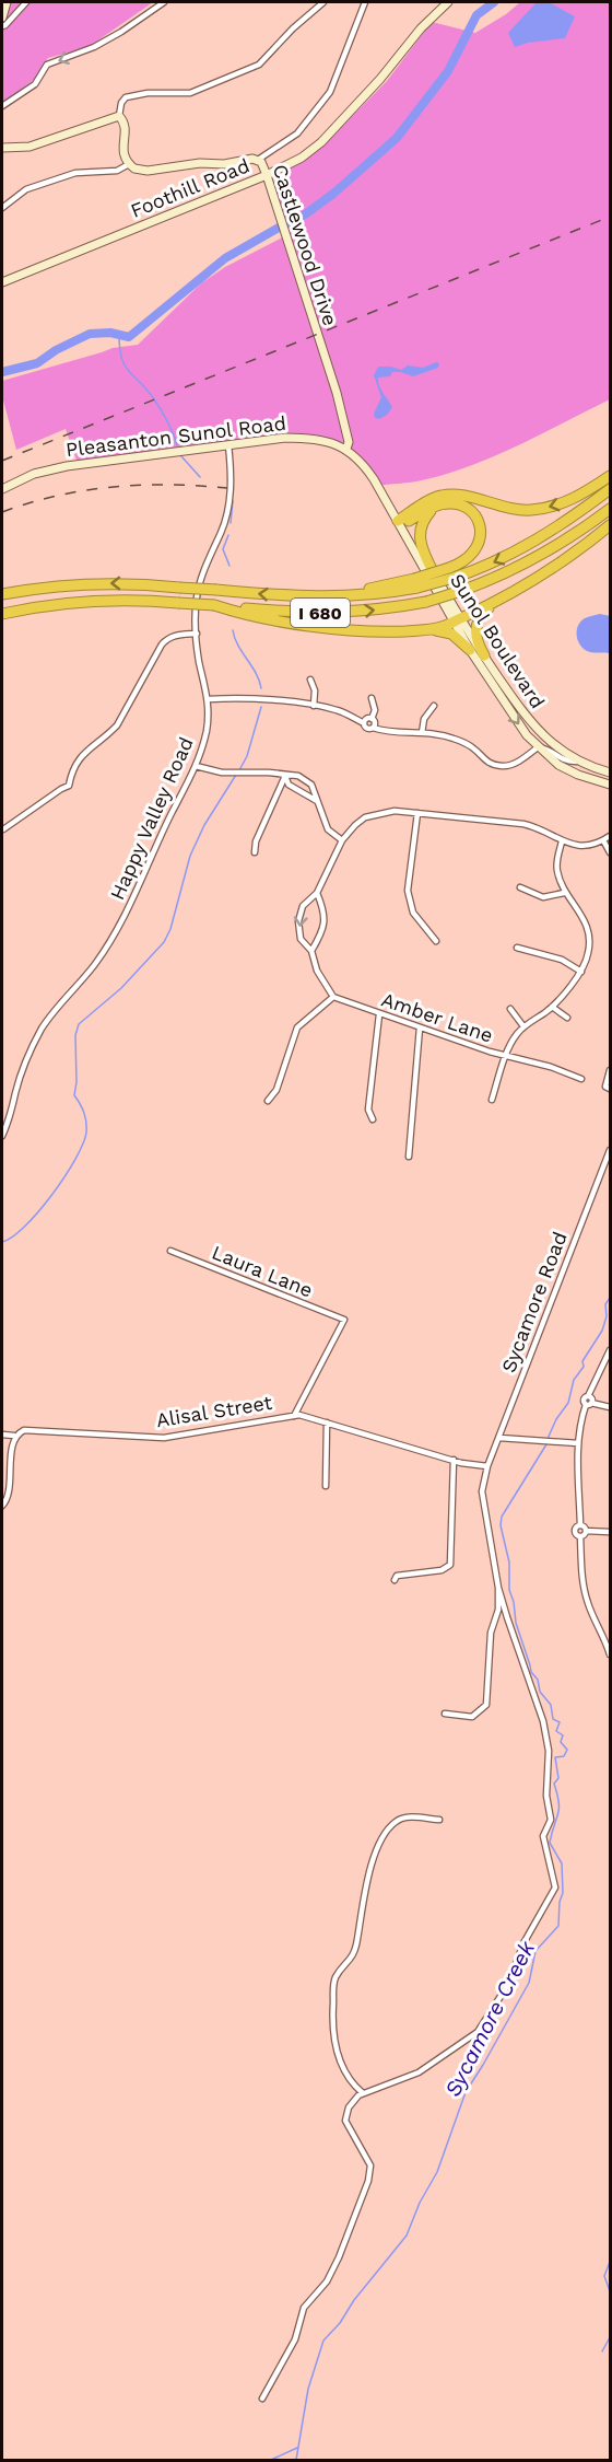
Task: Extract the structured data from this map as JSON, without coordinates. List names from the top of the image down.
{
  "streets": {
    "highway": ["I 680"],
    "main road": [
      "Foothill Road",
      "Castlewood Drive",
      "Pleasanton Sunol Road",
      "Sunol Boulevard"
    ],
    "street": [
      "Happy Valley Road",
      "Amber Lane",
      "Laura Lane",
      "Sycamore Road",
      "Alisal Street"
    ]
  },
  "crossings": [
    ["Foothill Road", "Castlewood Drive"],
    ["Castlewood Drive", "Pleasanton Sunol Road"],
    ["Pleasanton Sunol Road", "Happy Valley Road"],
    ["Laura Lane", "Alisal Street"],
    ["Sycamore Road", "Alisal Street"]
  ],
  "water": ["Sycamore Creek"]
}
